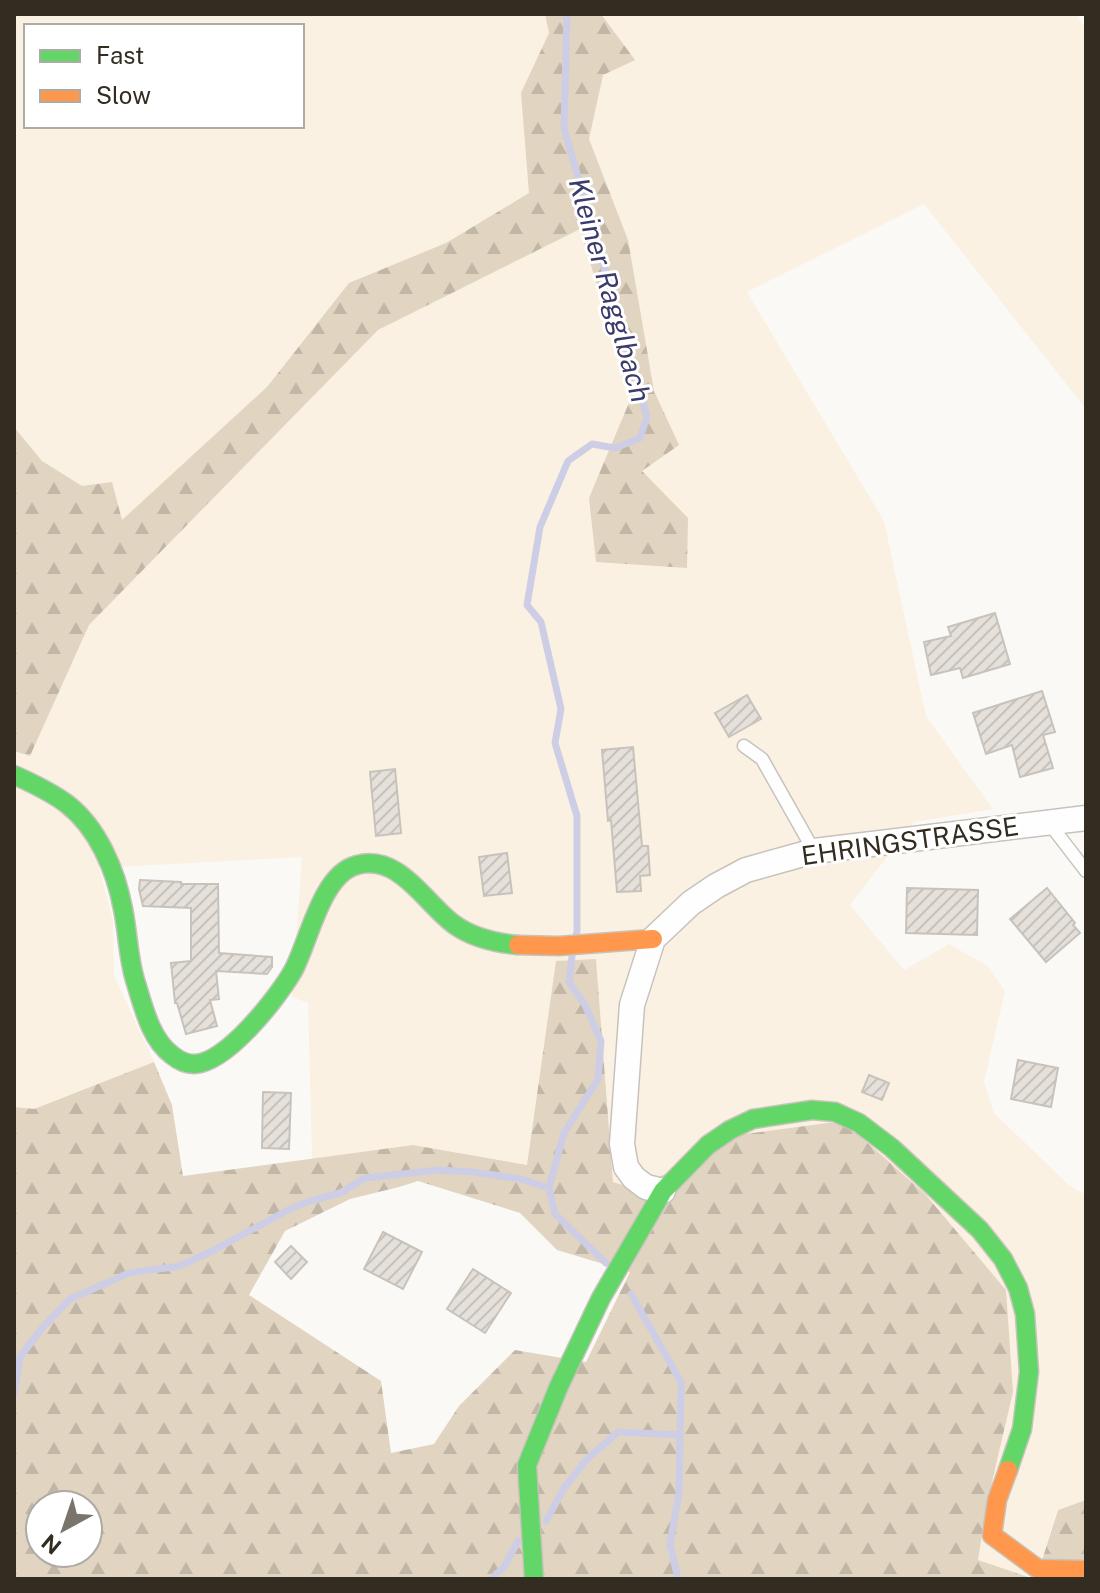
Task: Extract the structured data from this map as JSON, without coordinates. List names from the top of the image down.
{
  "streets": {
    "street": ["EHRINGSTRASSE"]
  },
  "water": ["Kleiner Ragglbach"],
  "legend": ["Fast", "Slow"],
  "north": "bottom left"
}
